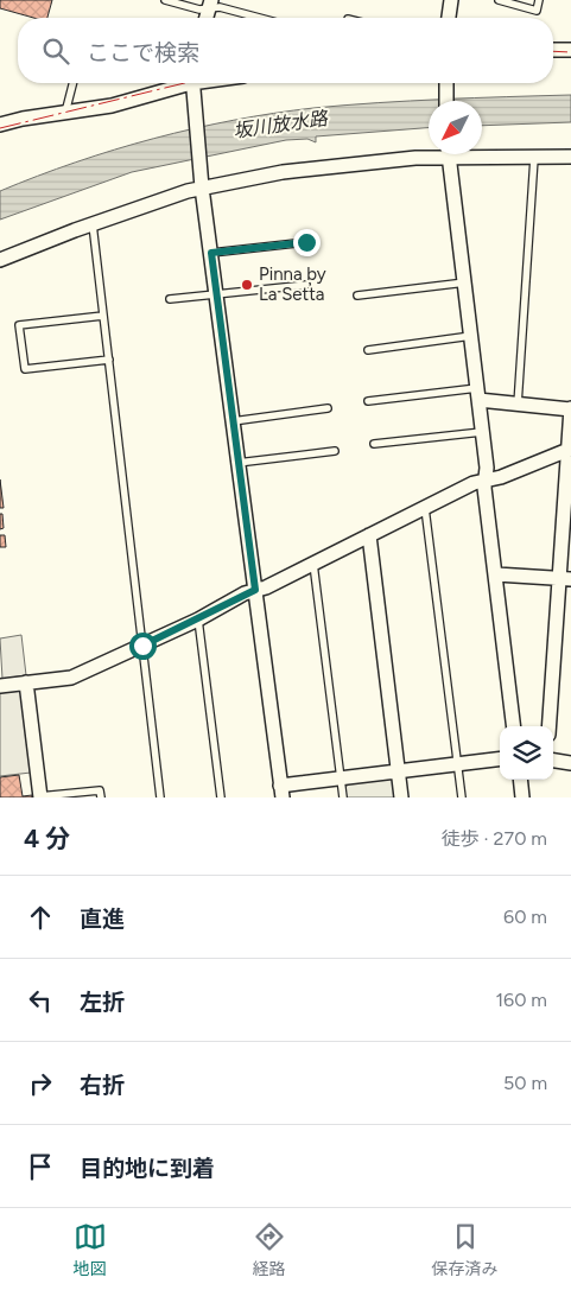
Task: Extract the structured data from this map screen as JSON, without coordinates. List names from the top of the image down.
{
  "water": ["坂川放水路"],
  "places": ["Pinna by La Setta"],
  "north": "bottom left",
  "page": {
    "search": "ここで検索",
    "heading": ["4 分", "徒歩 · 270 m"],
    "list": [
      ["直進", "60 m"],
      ["左折", "160 m"],
      ["右折", "50 m"],
      "目的地に到着"
    ],
    "nav": ["地図", "経路", "保存済み"]
  }
}
